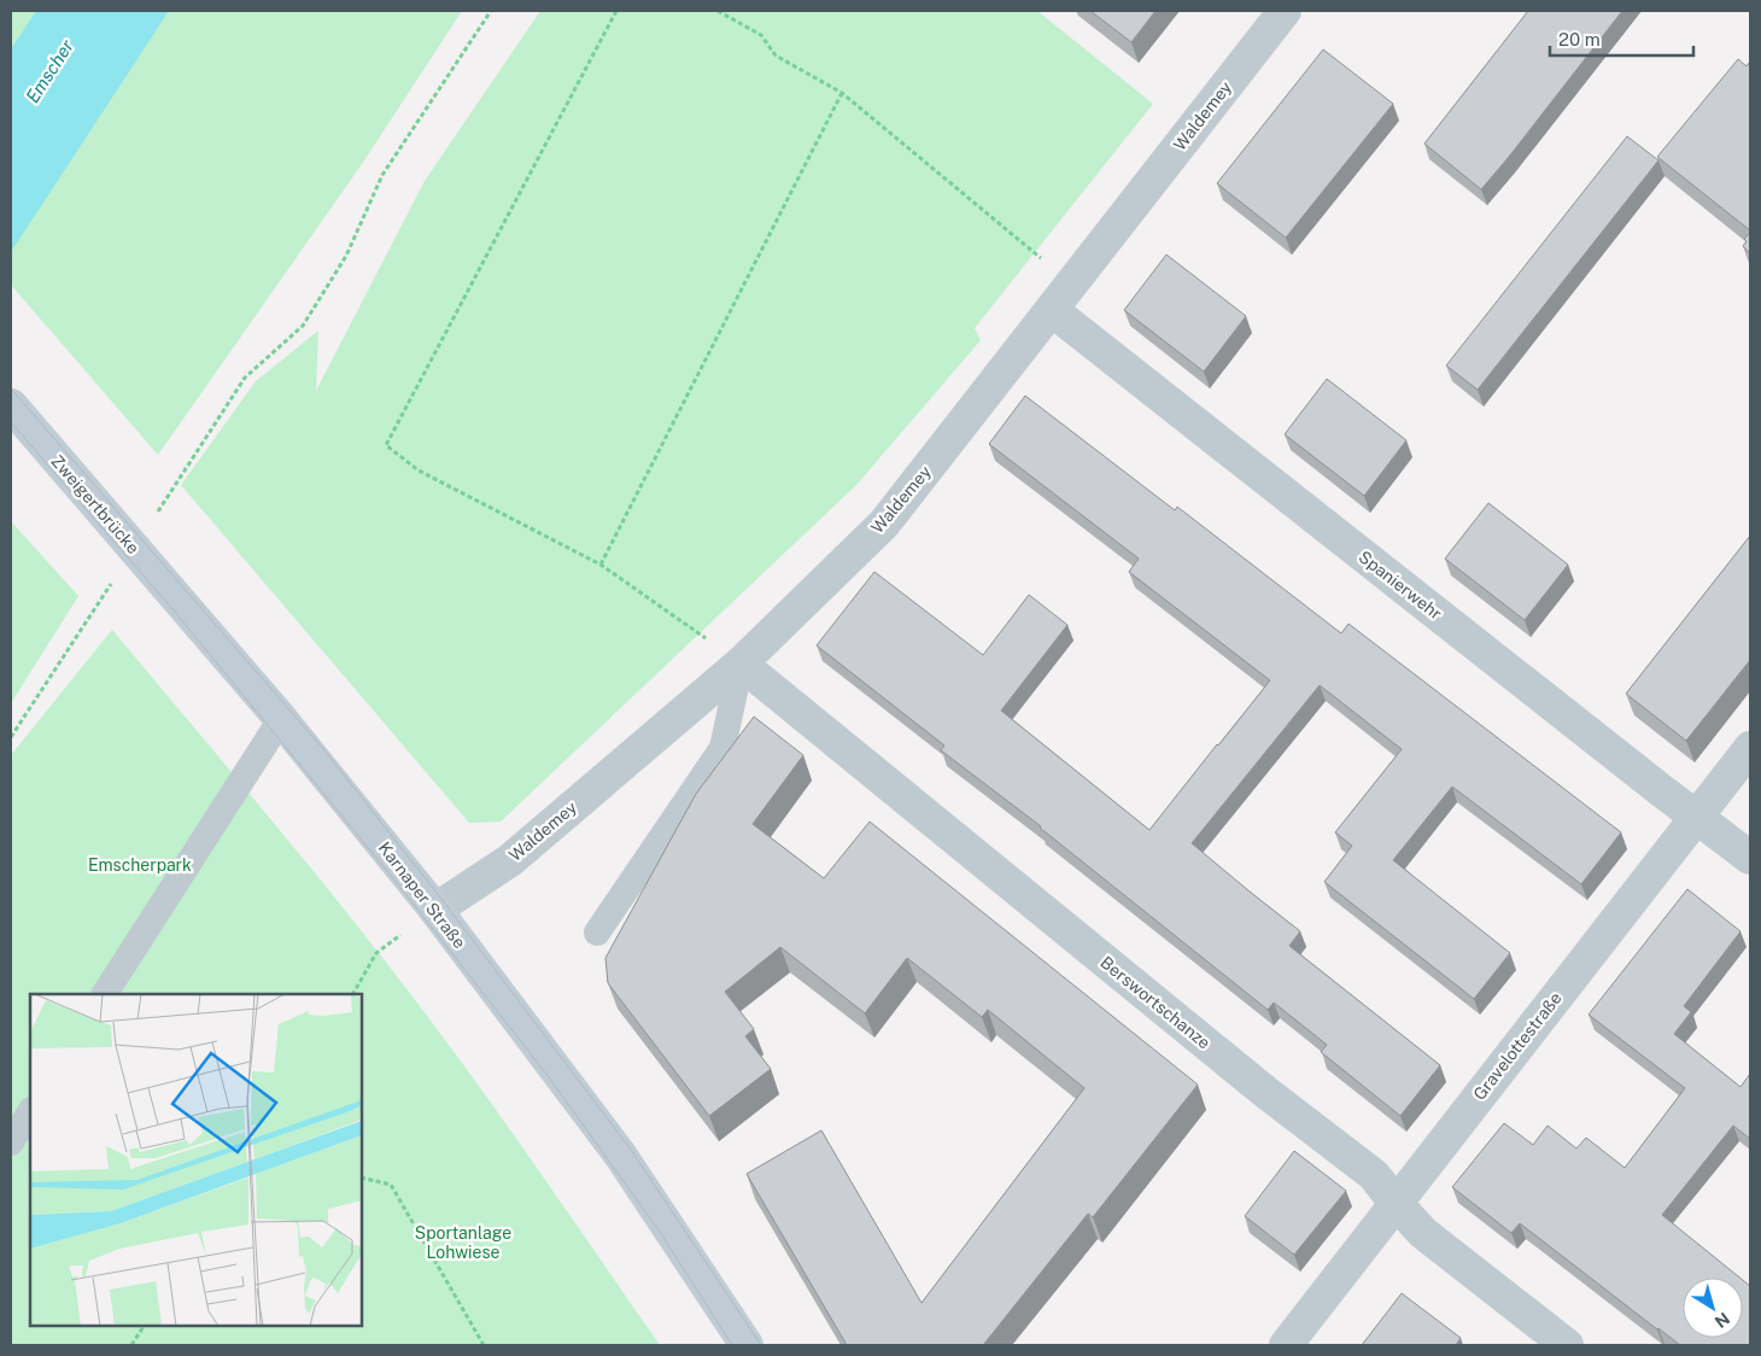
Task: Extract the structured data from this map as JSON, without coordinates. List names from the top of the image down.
{
  "streets": {
    "main road": ["Zweigertbrücke", "Karnaper Straße"],
    "street": [
      "Waldemey",
      "Spanierwehr",
      "Berswortschanze",
      "Gravelottestraße"
    ]
  },
  "crossings": [
    ["Waldemey", "Spanierwehr"],
    ["Waldemey", "Karnaper Straße"],
    ["Waldemey", "Berswortschanze"],
    ["Zweigertbrücke", "Karnaper Straße"],
    ["Spanierwehr", "Gravelottestraße"],
    ["Berswortschanze", "Gravelottestraße"]
  ],
  "water": ["Emscher"],
  "parks": ["Emscherpark", "Sportanlage Lohwiese"],
  "scale_bar": "20 m",
  "north": "bottom right"
}
